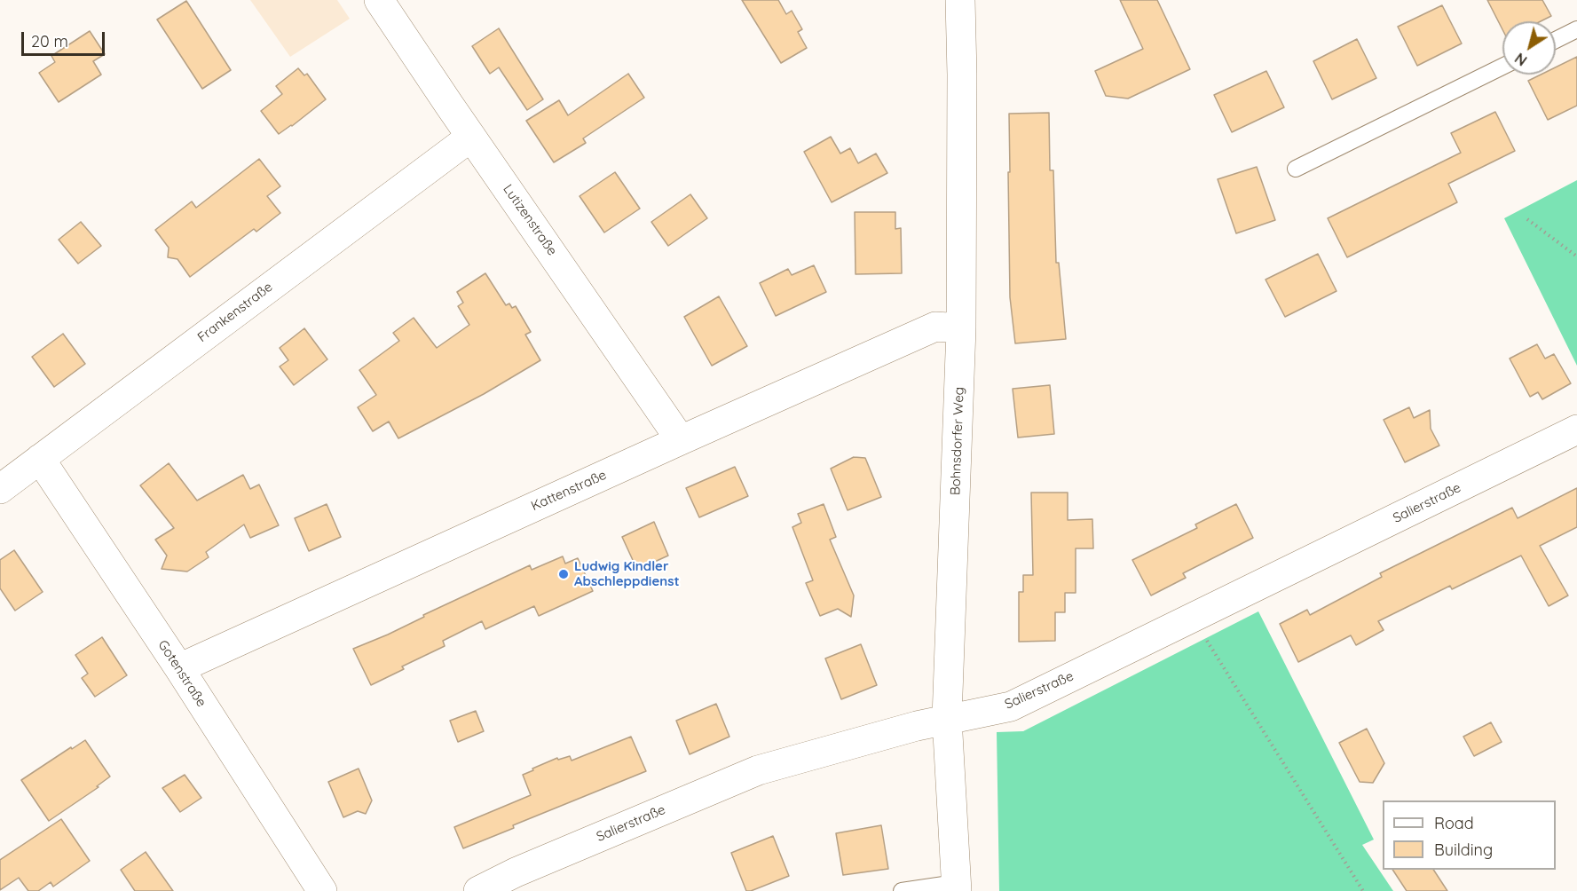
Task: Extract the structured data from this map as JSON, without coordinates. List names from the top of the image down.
{
  "streets": {
    "street": [
      "Lutizenstraße",
      "Frankenstraße",
      "Bohnsdorfer Weg",
      "Kattenstraße",
      "Salierstraße",
      "Gotenstraße"
    ]
  },
  "crossings": [
    ["Lutizenstraße", "Frankenstraße"],
    ["Lutizenstraße", "Kattenstraße"],
    ["Frankenstraße", "Gotenstraße"],
    ["Bohnsdorfer Weg", "Kattenstraße"],
    ["Bohnsdorfer Weg", "Salierstraße"],
    ["Kattenstraße", "Gotenstraße"]
  ],
  "places": ["Ludwig Kindler Abschleppdienst"],
  "legend": ["Road", "Building"],
  "scale_bar": "20 m",
  "north": "bottom left"
}
